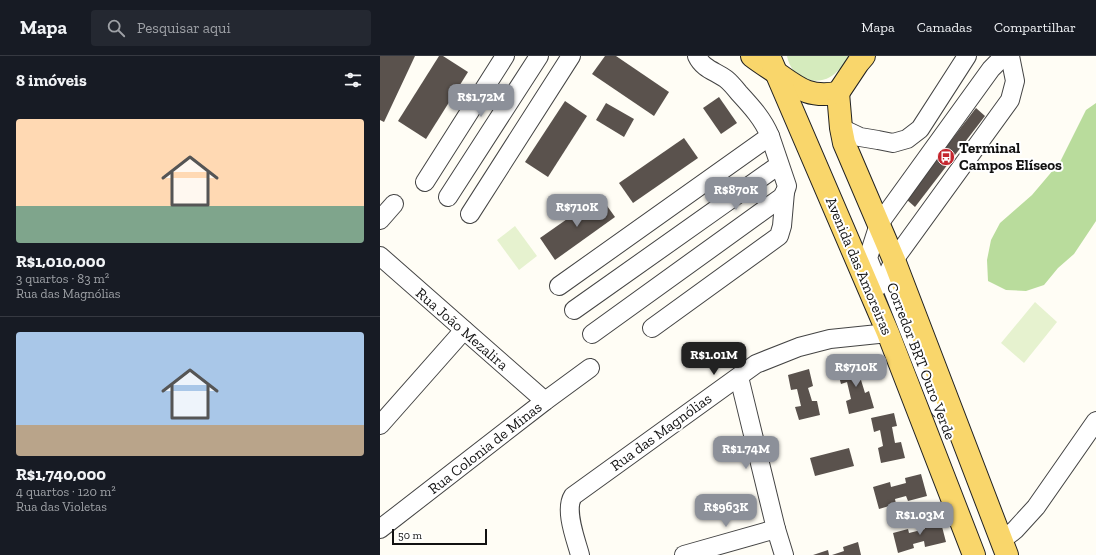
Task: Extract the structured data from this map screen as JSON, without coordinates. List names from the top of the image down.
{
  "streets": {
    "main road": ["Avenida das Amoreiras"],
    "street": [
      "Rua João Mezalira",
      "Corredor BRT Ouro Verde",
      "Rua das Magnólias",
      "Rua Colonia de Minas"
    ]
  },
  "crossings": [
    ["Avenida das Amoreiras", "Rua das Magnólias"],
    ["Rua João Mezalira", "Rua Colonia de Minas"]
  ],
  "places": {
    "bus stop": ["Terminal Campos Elíseos"]
  },
  "scale_bar": "50 m",
  "page": {
    "header": "Mapa",
    "search": "Pesquisar aqui",
    "nav": ["Mapa", "Camadas", "Compartilhar"],
    "heading": "8 imóveis",
    "price": [
      "R$1.72M",
      "R$870K",
      "R$710K",
      "R$1.01M",
      "R$710K",
      "R$1.74M",
      "R$963K",
      "R$1.03M"
    ],
    "list": [
      {
        "name": "R$1,010,000",
        "note": "3 quartos · 83 m² · Rua das Magnólias"
      },
      {
        "name": "R$1,740,000",
        "note": "4 quartos · 120 m² · Rua das Violetas"
      }
    ],
    "scale": "50 m"
  }
}
